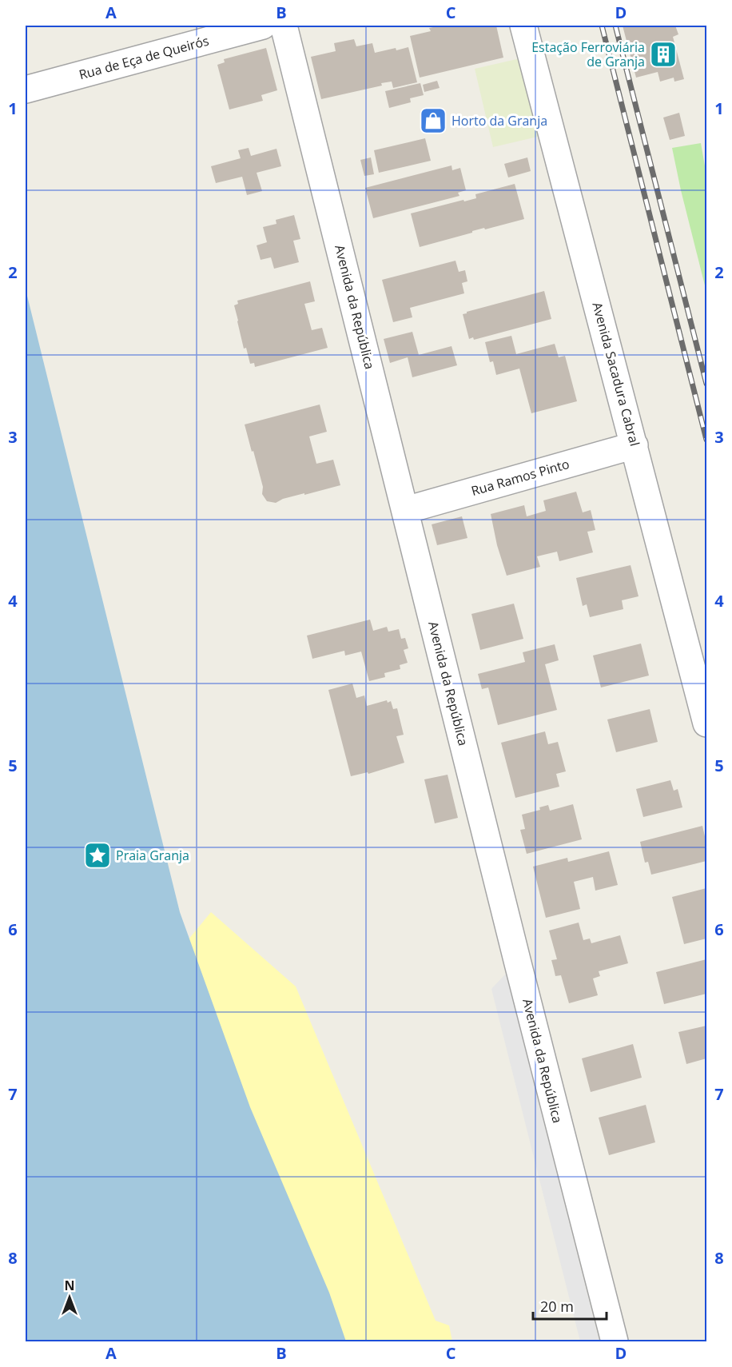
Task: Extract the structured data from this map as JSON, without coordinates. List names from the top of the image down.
{
  "streets": {
    "street": [
      "Rua de Eça de Queirós",
      "Avenida da República",
      "Avenida Sacadura Cabral",
      "Rua Ramos Pinto"
    ]
  },
  "crossings": [
    ["Avenida da República", "Rua Ramos Pinto"],
    ["Avenida Sacadura Cabral", "Rua Ramos Pinto"]
  ],
  "places": {
    "building": ["Estação Ferroviária de Granja"],
    "shop": ["Horto da Granja"],
    "place": ["Praia Granja"]
  },
  "scale_bar": "20 m",
  "north": "top",
  "grid": {
    "columns": [
      "A",
      "B",
      "C",
      "D"
    ],
    "rows": [
      "1",
      "2",
      "3",
      "4",
      "5",
      "6",
      "7",
      "8"
    ]
  }
}
